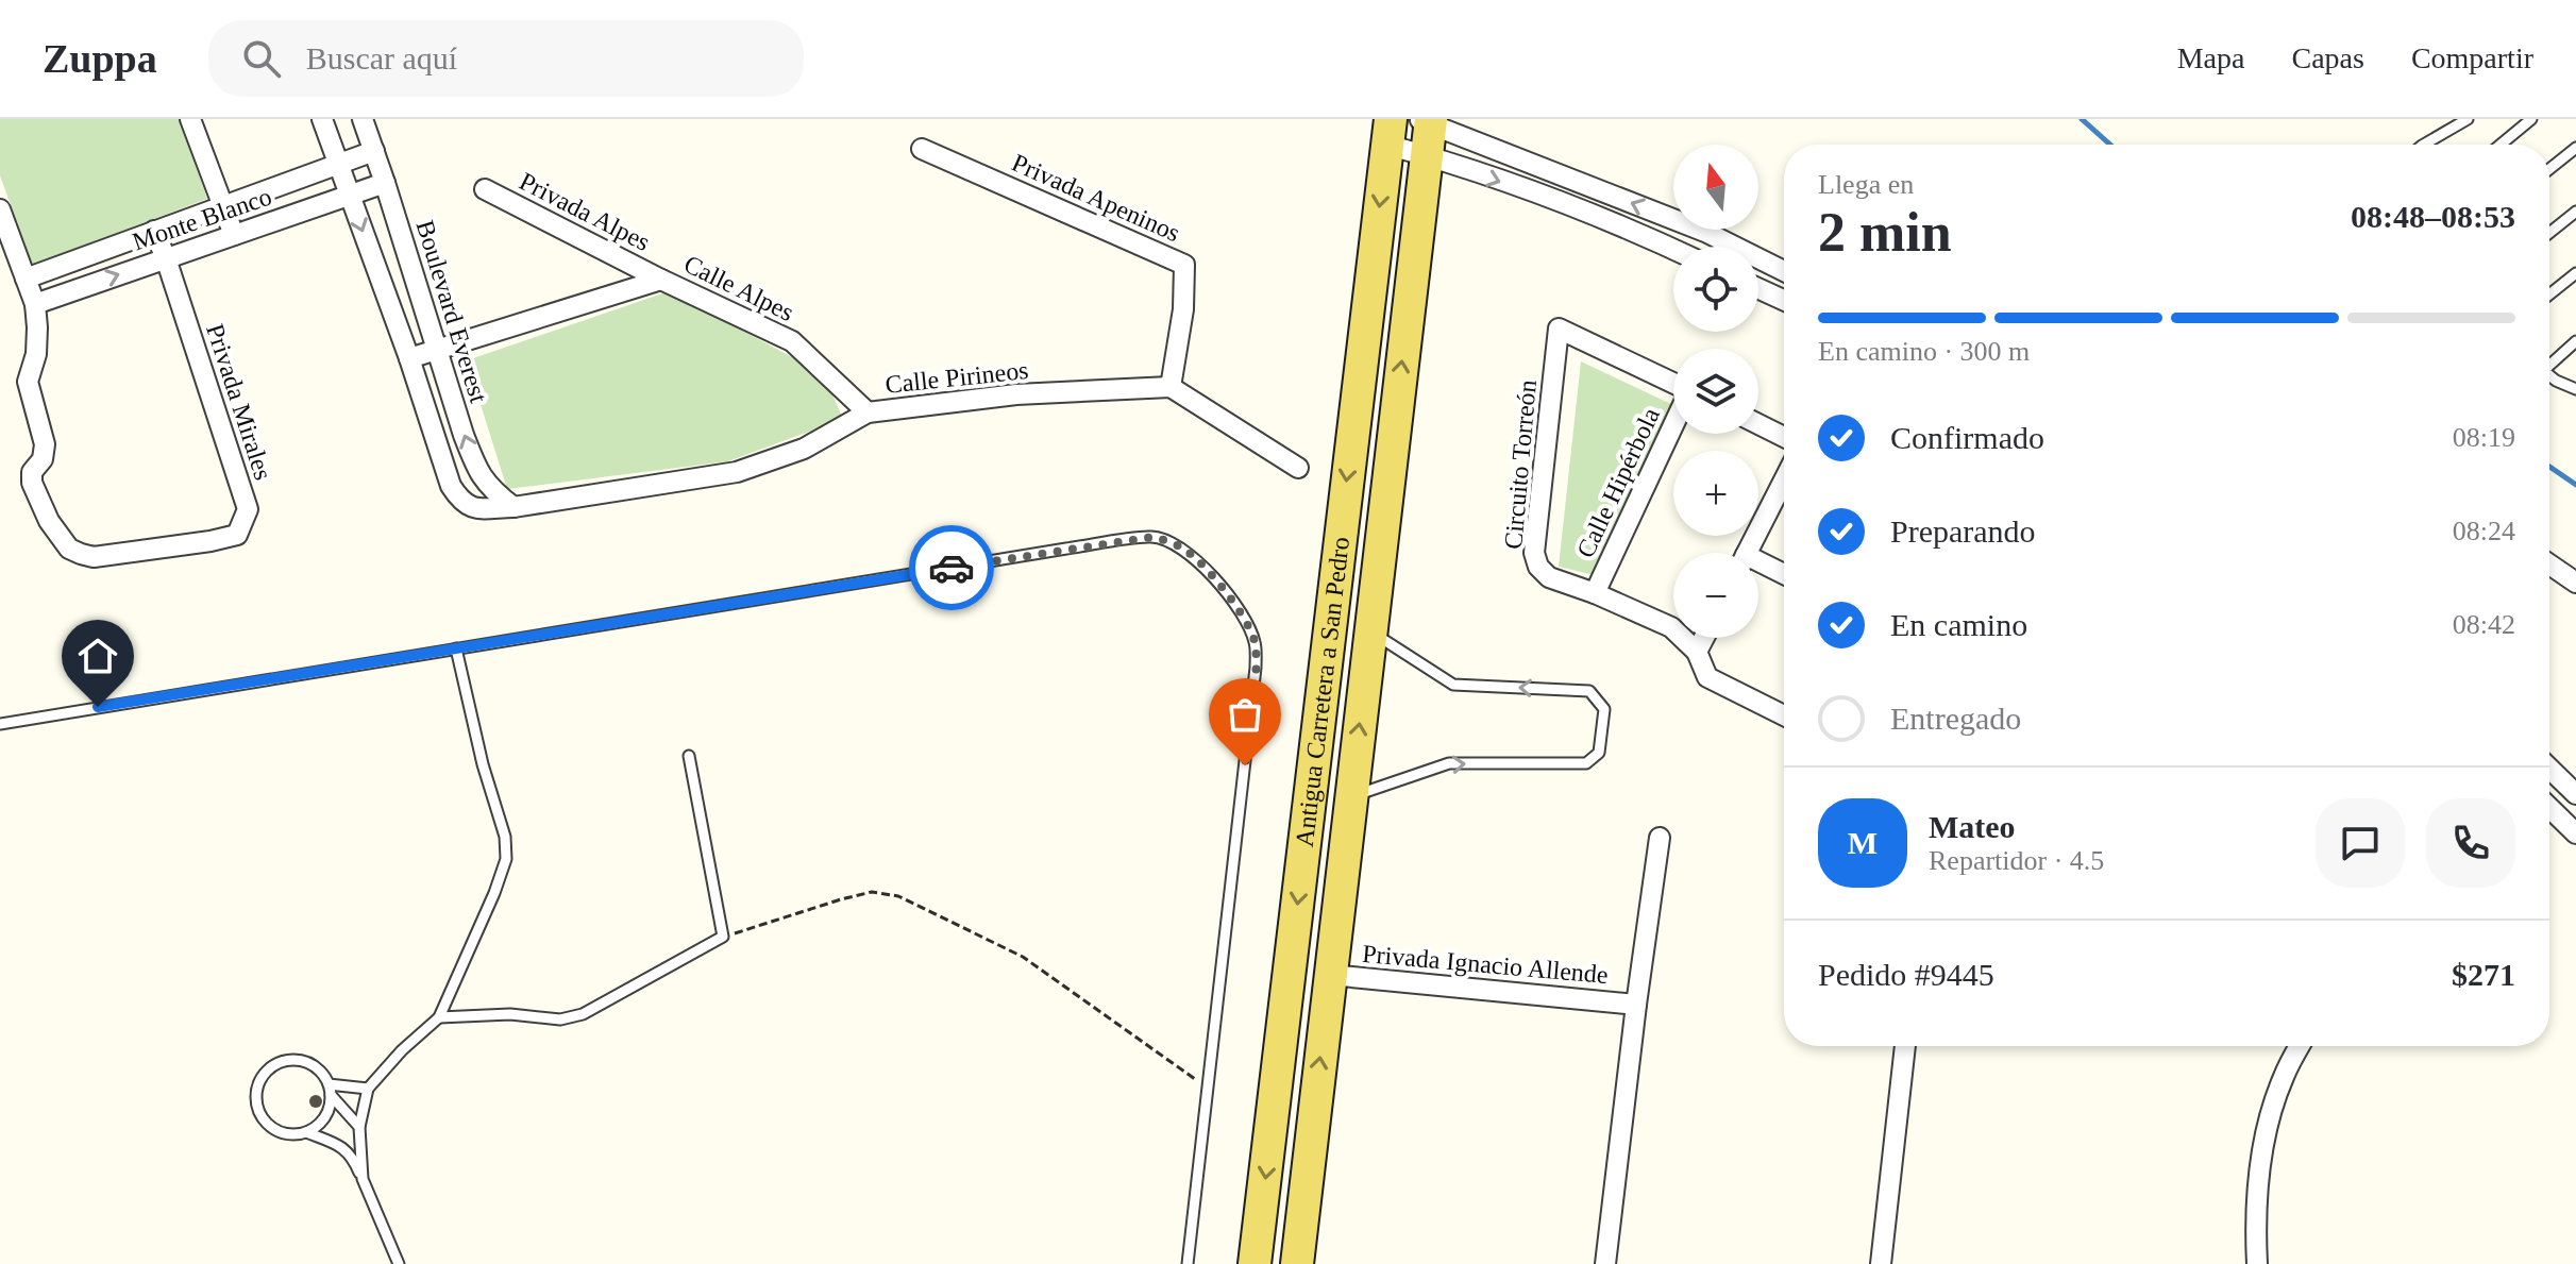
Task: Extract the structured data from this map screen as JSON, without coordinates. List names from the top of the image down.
{
  "streets": {
    "main road": ["Antigua Carretera a San Pedro"],
    "street": [
      "Privada Apeninos",
      "Privada Alpes",
      "Monte Blanco",
      "Calle Alpes",
      "Boulevard Everest",
      "Calle Pirineos",
      "Privada Mirales",
      "Circuito Torreón",
      "Calle Hipérbola",
      "Privada Ignacio Allende"
    ]
  },
  "crossings": [
    ["Privada Apeninos", "Calle Pirineos"],
    ["Privada Alpes", "Calle Alpes"],
    ["Monte Blanco", "Boulevard Everest"],
    ["Monte Blanco", "Privada Mirales"],
    ["Calle Alpes", "Calle Pirineos"],
    ["Boulevard Everest", "Calle Pirineos"],
    ["Circuito Torreón", "Calle Hipérbola"],
    ["Antigua Carretera a San Pedro", "Privada Ignacio Allende"]
  ],
  "one_way": ["Boulevard Everest"],
  "north": "top",
  "page": {
    "header": "Zuppa",
    "search": "Buscar aquí",
    "nav": ["Mapa", "Capas", "Compartir"],
    "map_buttons": ["+", "−"],
    "heading": ["2 min", "Llega en", "08:48–08:53"],
    "panel": [
      "Mateo",
      "Repartidor · 4.5",
      "Pedido #9445",
      "$271"
    ],
    "bar": "En camino · 300 m",
    "list": [
      ["Confirmado", "08:19"],
      ["Preparando", "08:24"],
      ["En camino", "08:42"],
      "Entregado"
    ],
    "round": "M"
  }
}
